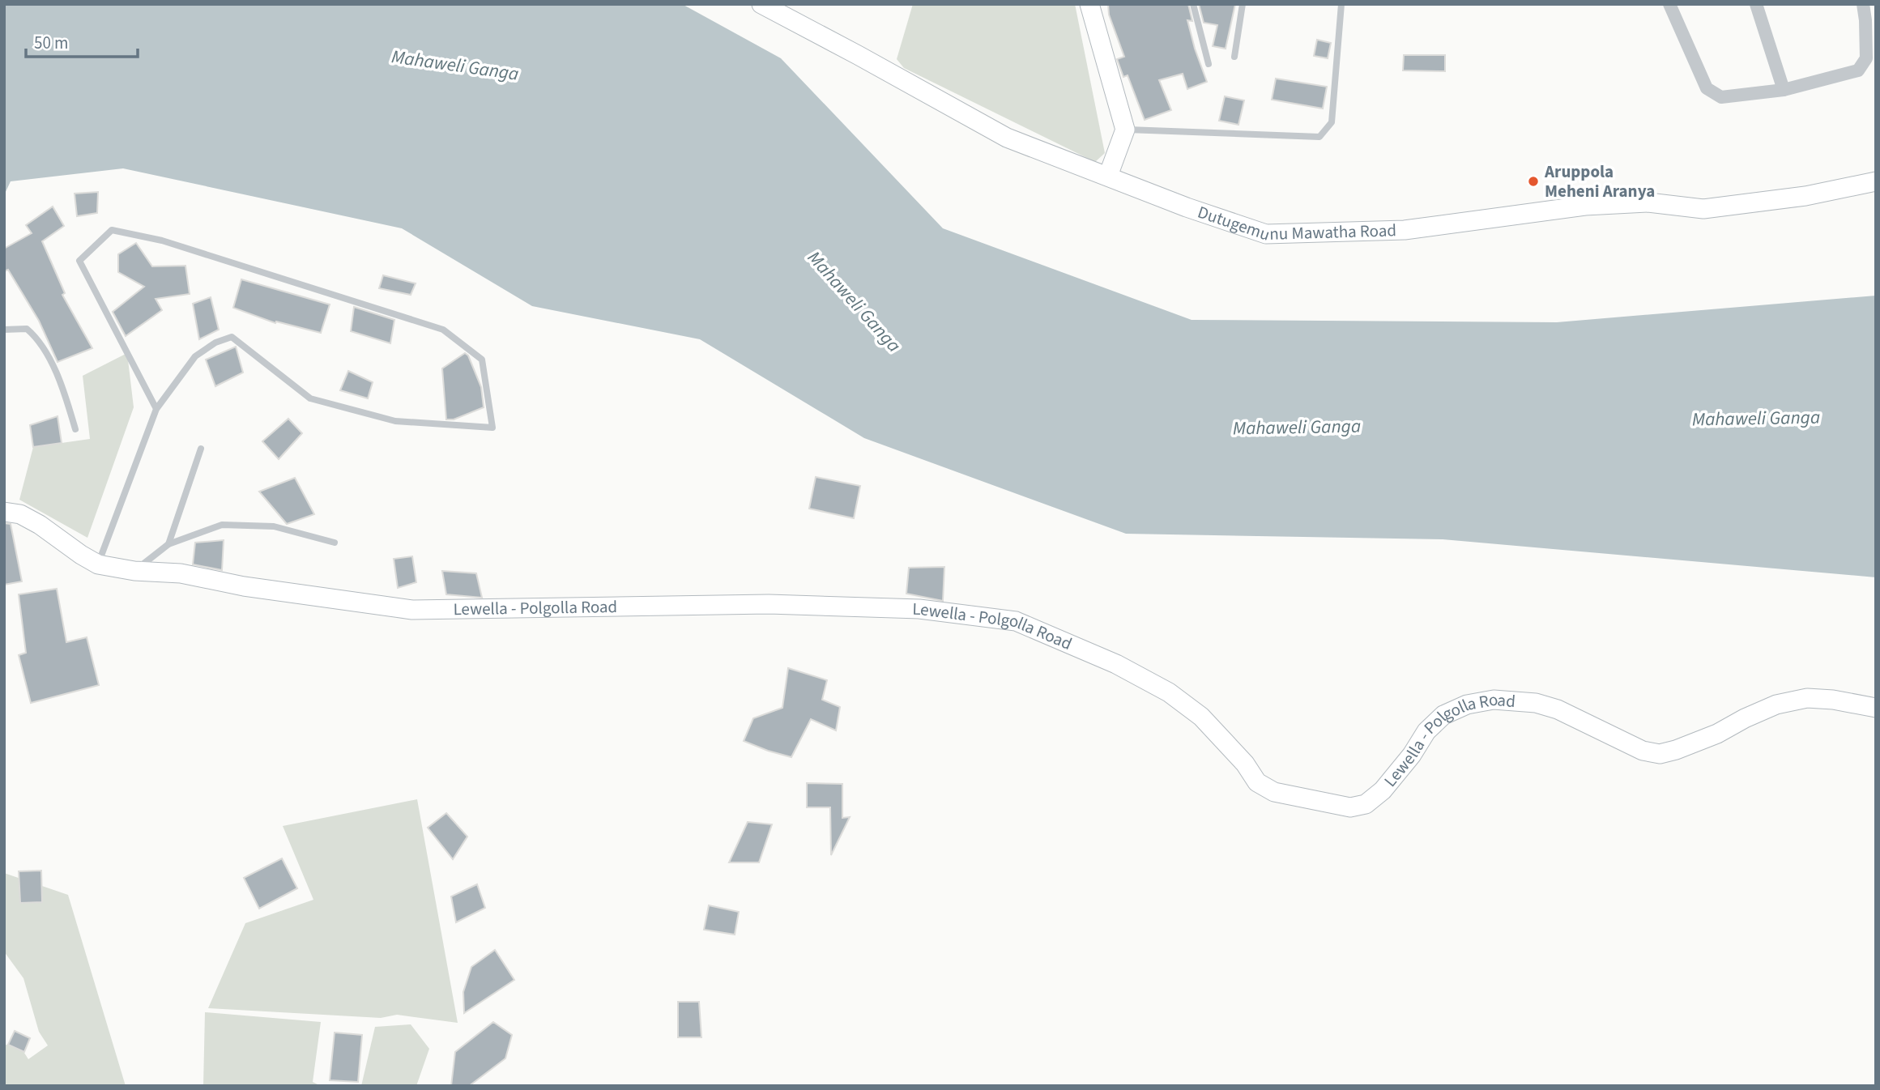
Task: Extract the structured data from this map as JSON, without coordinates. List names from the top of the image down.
{
  "streets": {
    "street": ["Dutugemunu Mawatha Road", "Lewella - Polgolla Road"]
  },
  "water": ["Mahaweli Ganga"],
  "places": ["Aruppola Meheni Aranya"],
  "scale_bar": "50 m"
}
